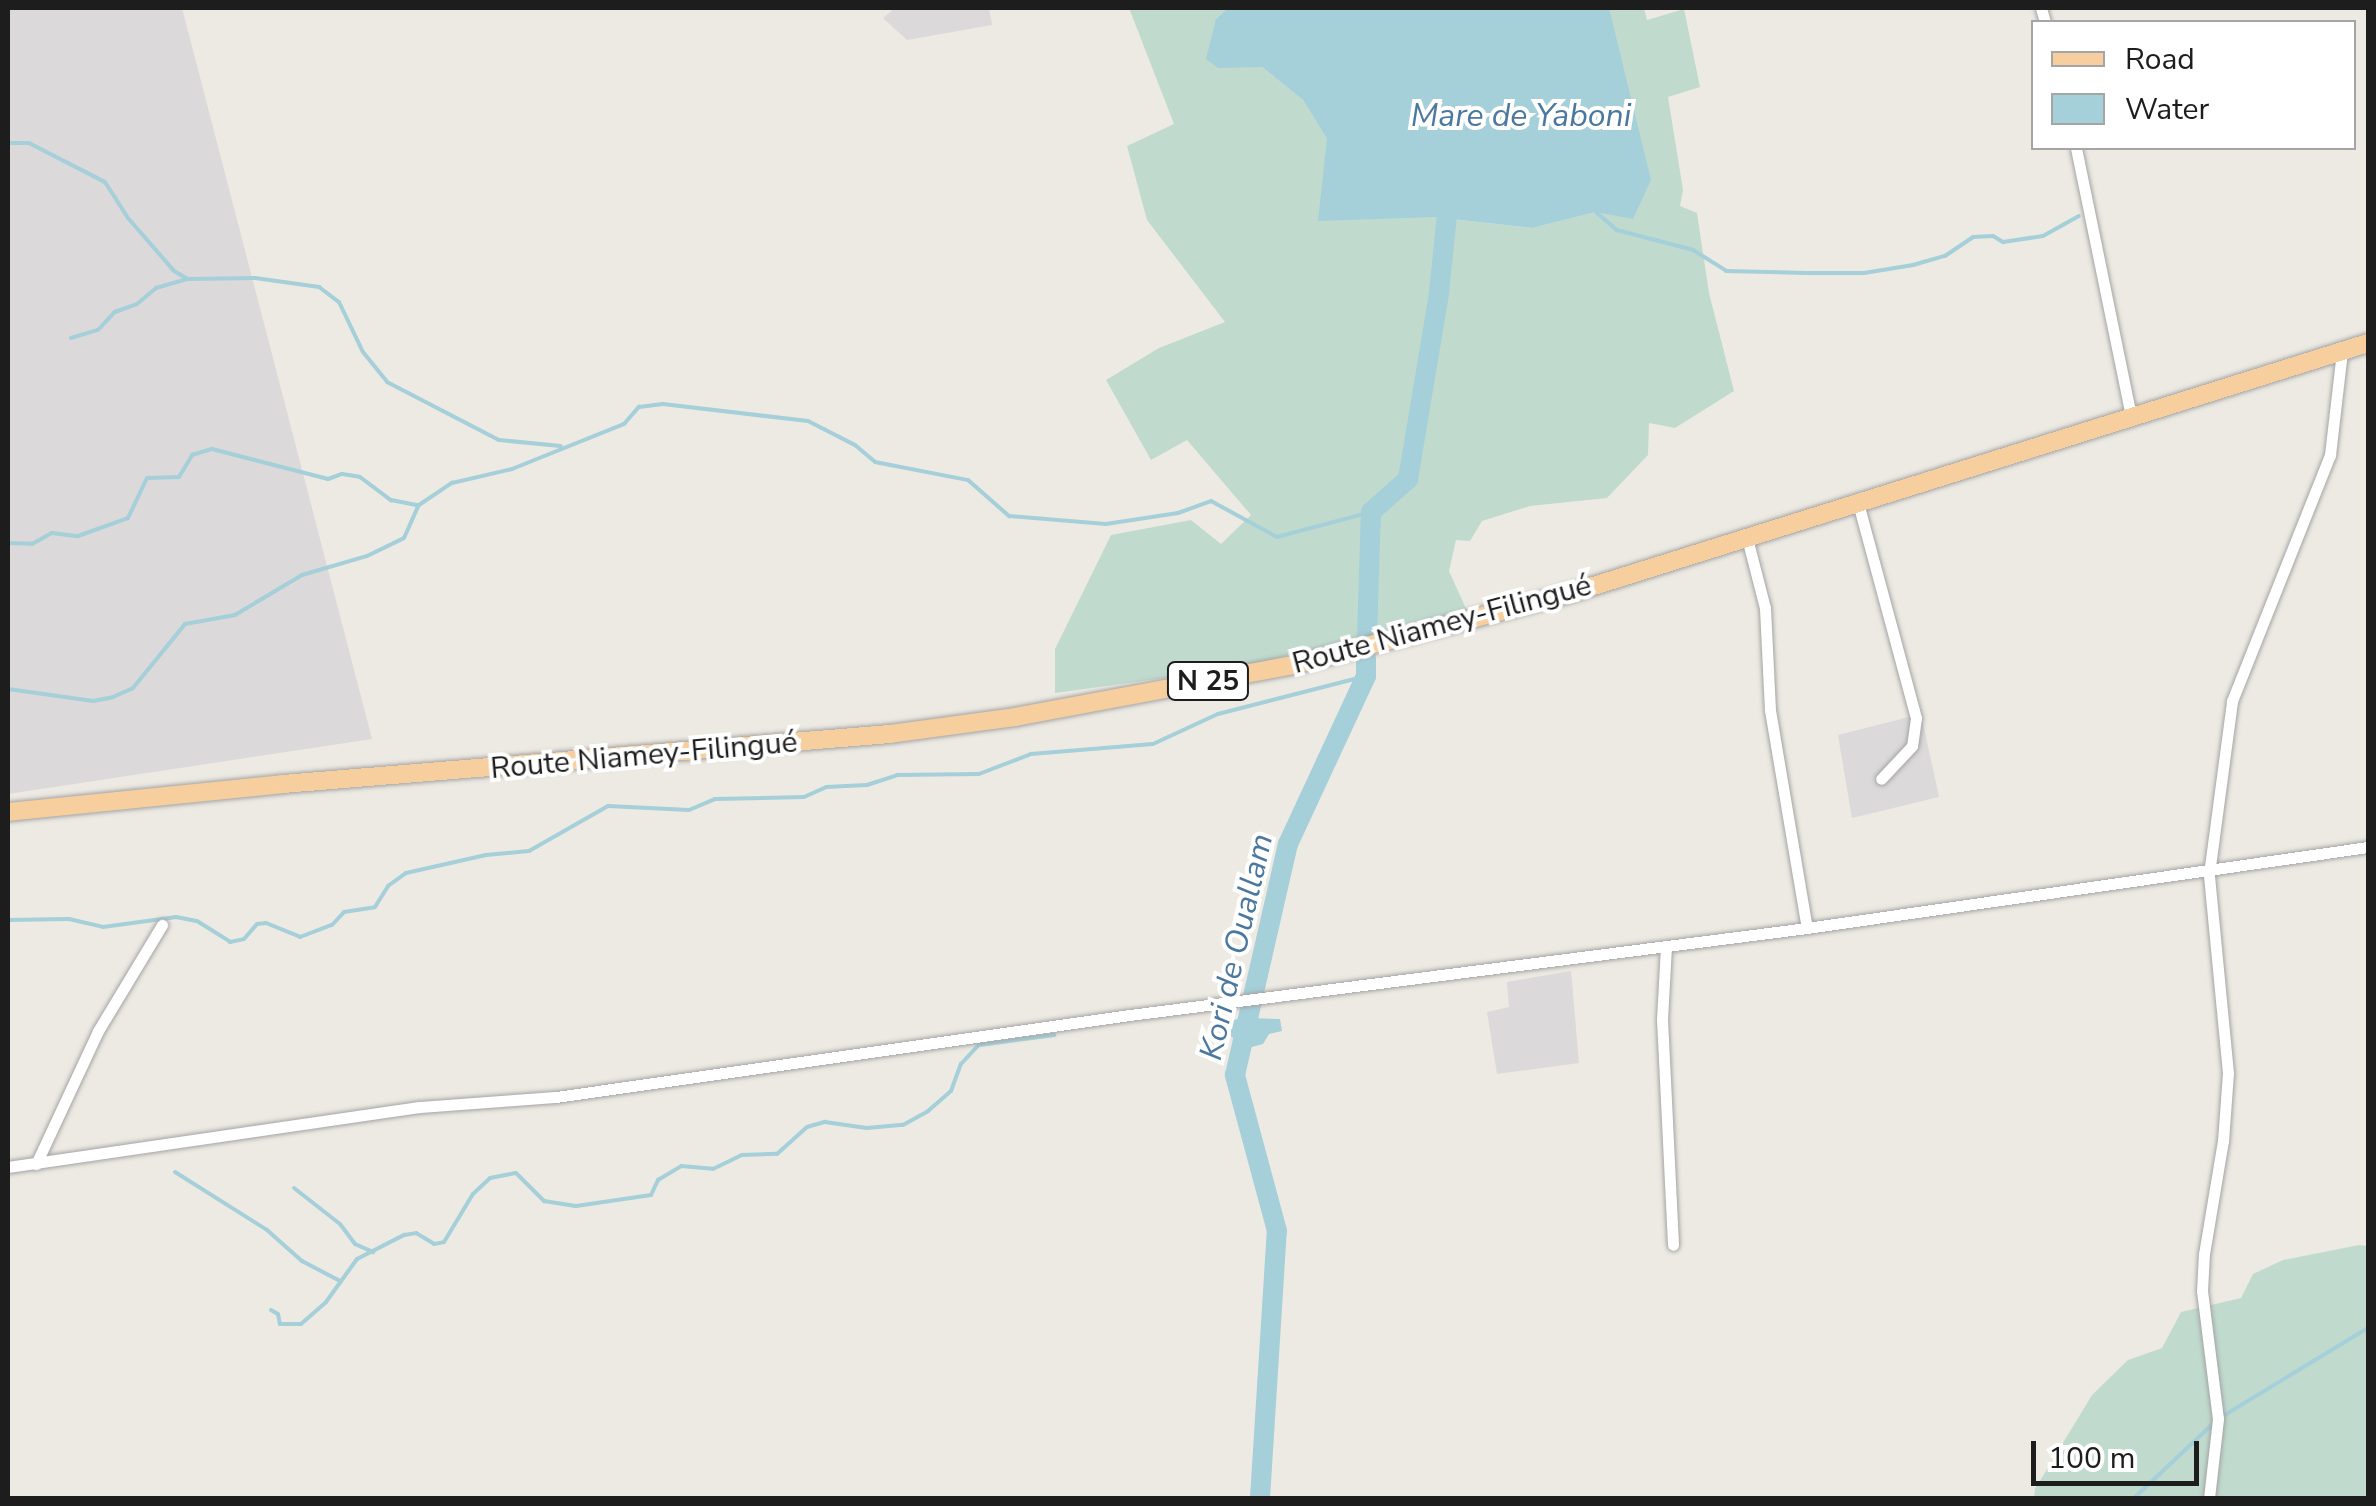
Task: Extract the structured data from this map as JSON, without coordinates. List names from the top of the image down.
{
  "streets": {
    "main road": ["Route Niamey-Filingué", "N 25"]
  },
  "water": ["Mare de Yaboni", "Kori de Ouallam"],
  "legend": ["Road", "Water"],
  "scale_bar": "100 m"
}
